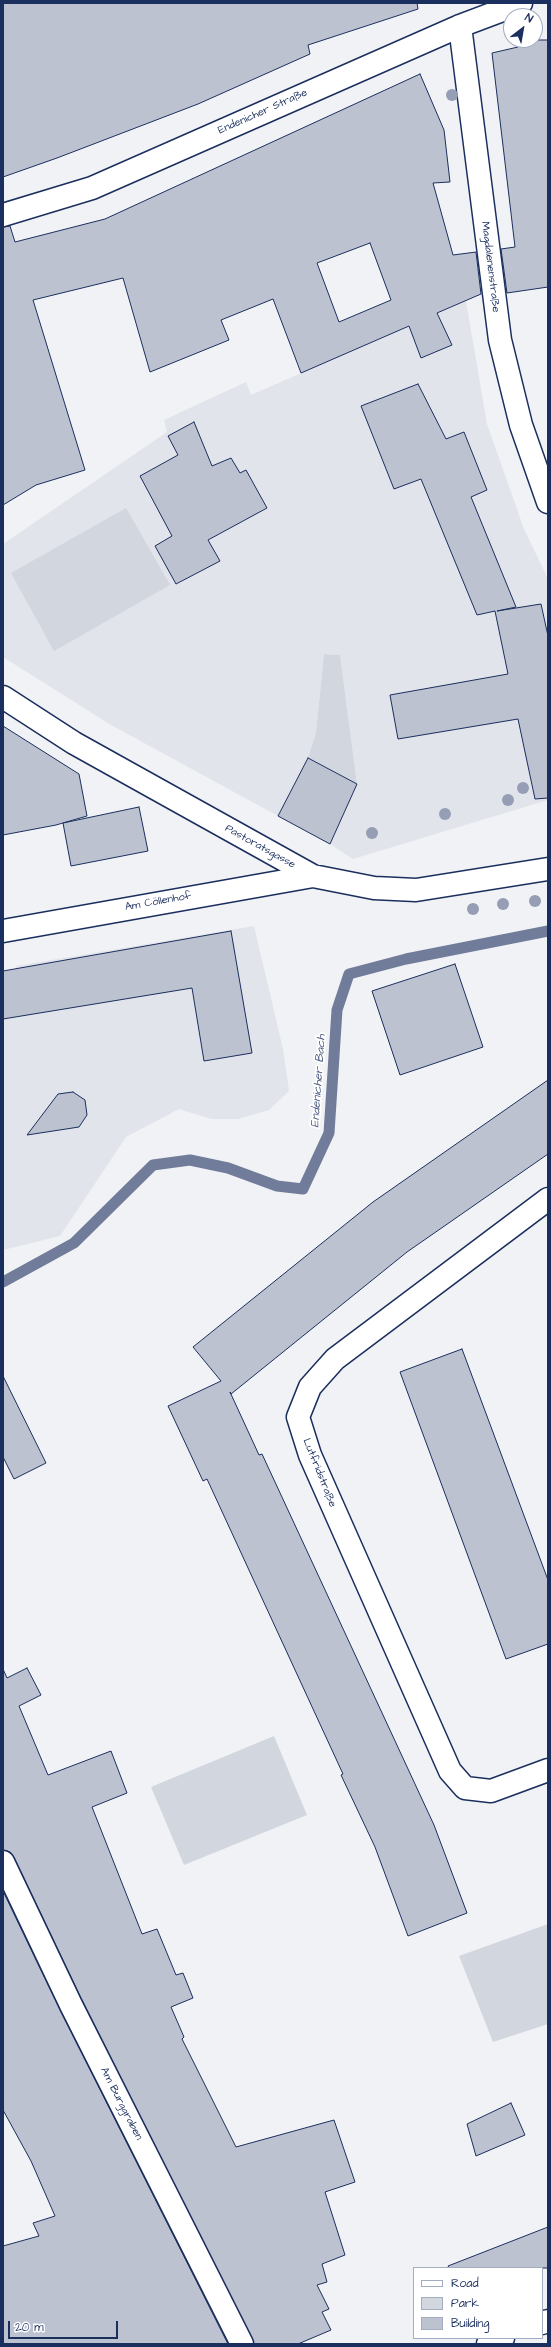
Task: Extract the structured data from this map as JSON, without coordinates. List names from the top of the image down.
{
  "streets": {
    "street": [
      "Endenicher Straße",
      "Magdalenenstraße",
      "Pastoratsgasse",
      "Am Cöllenhof",
      "Lutfridstraße",
      "Am Burggraben"
    ]
  },
  "crossings": [
    ["Endenicher Straße", "Magdalenenstraße"],
    ["Pastoratsgasse", "Am Cöllenhof"]
  ],
  "water": ["Endenicher Bach"],
  "legend": ["Road", "Park", "Building"],
  "scale_bar": "20 m",
  "north": "top right"
}
